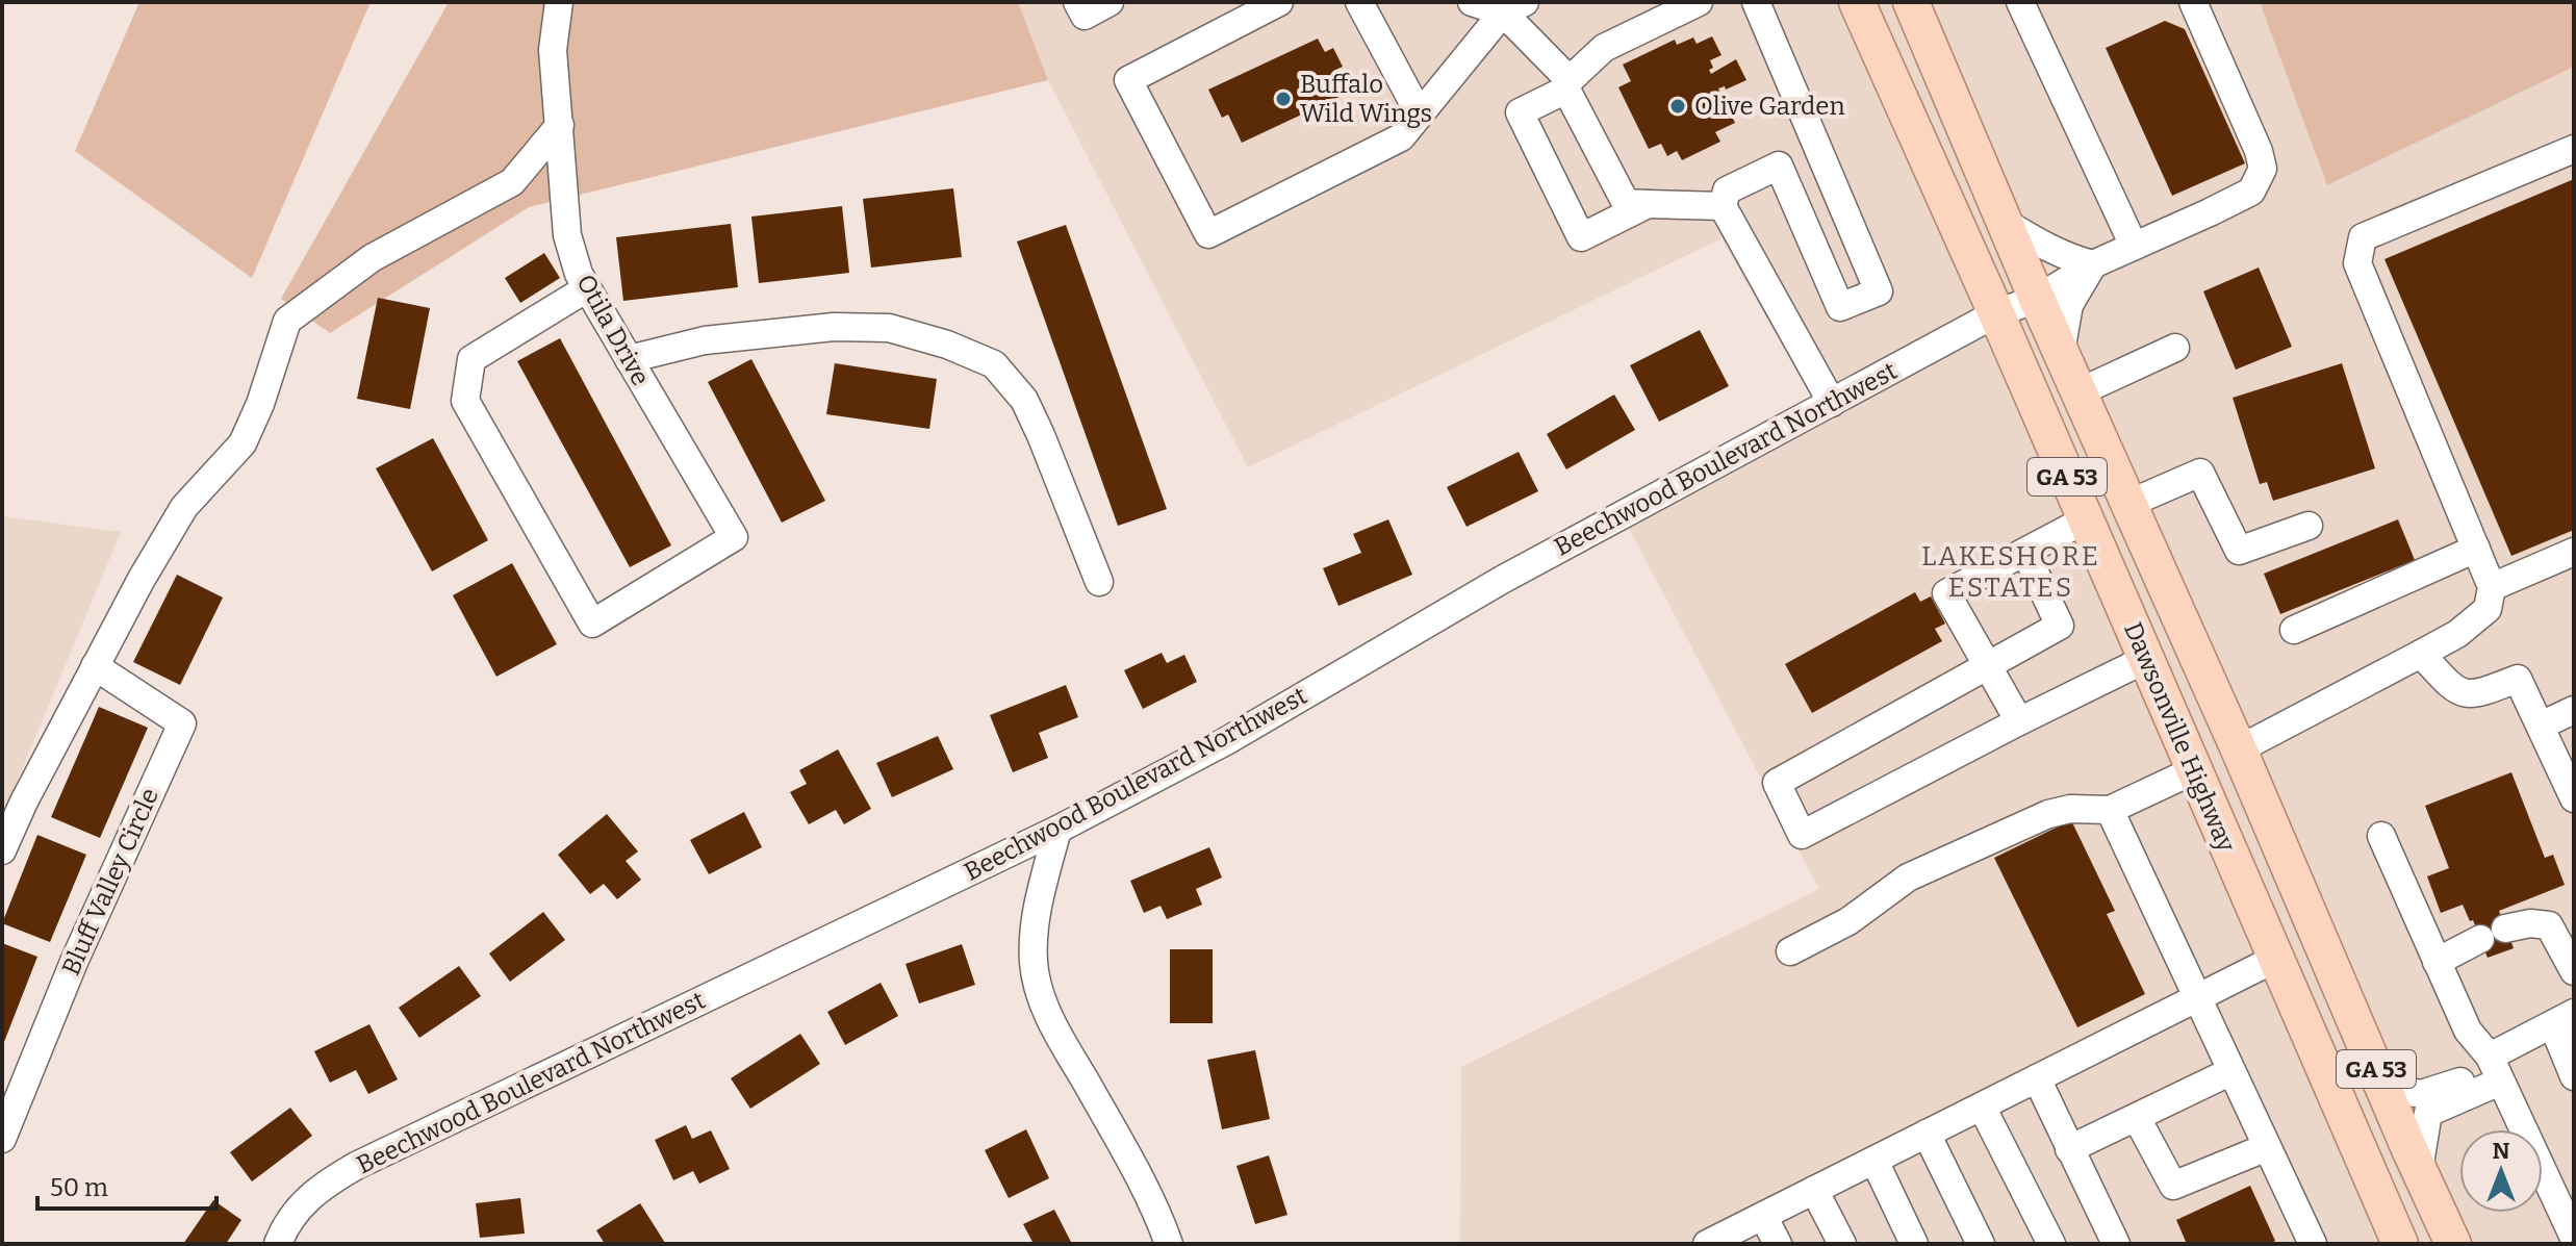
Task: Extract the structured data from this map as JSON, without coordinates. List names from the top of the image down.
{
  "streets": {
    "main road": ["GA 53", "Dawsonville Highway"],
    "street": ["Otila Drive", "Beechwood Boulevard Northwest", "Bluff Valley Circle"]
  },
  "crossings": [
    ["Beechwood Boulevard Northwest", "Dawsonville Highway"]
  ],
  "districts": ["LAKESHORE ESTATES"],
  "places": ["Buffalo Wild Wings", "Olive Garden"],
  "scale_bar": "50 m",
  "north": "top"
}
